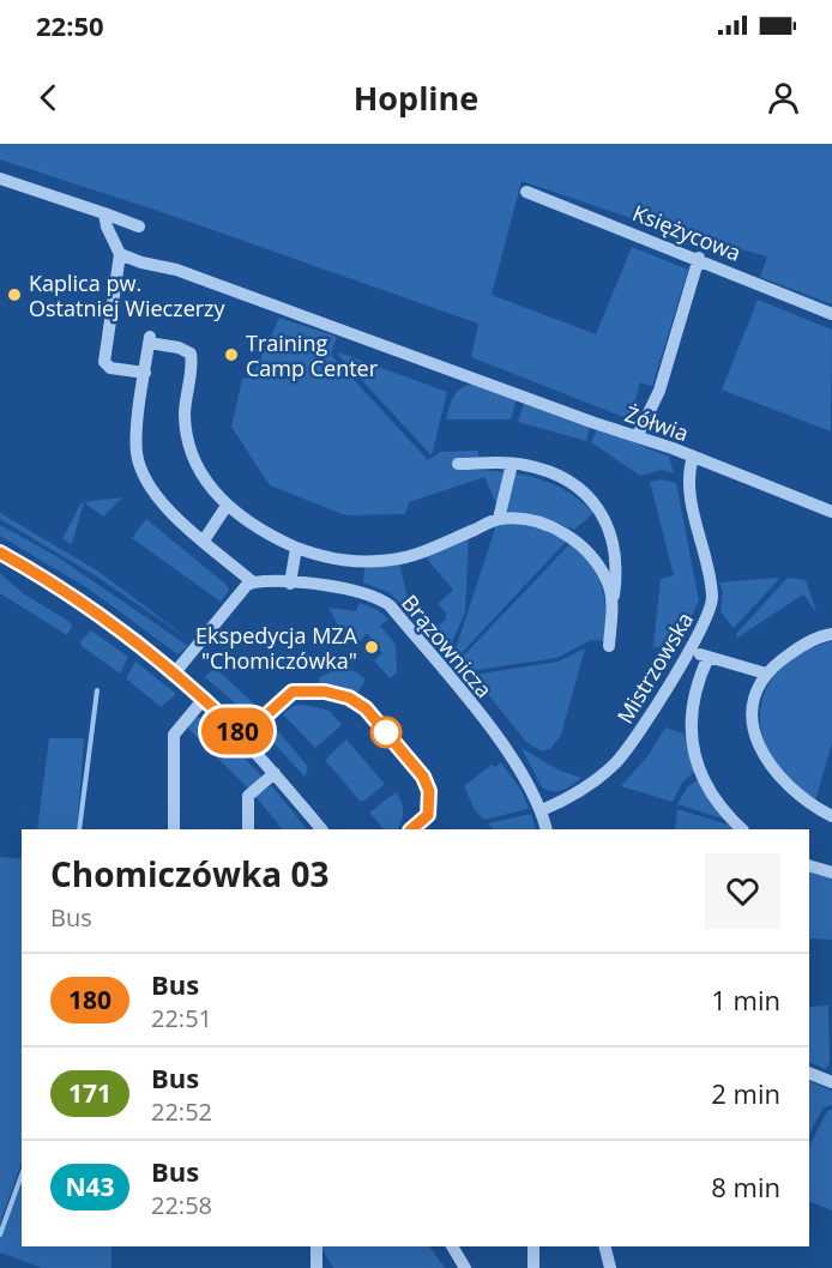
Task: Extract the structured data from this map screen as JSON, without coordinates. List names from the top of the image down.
{
  "streets": {
    "street": [
      "Księżycowa",
      "Żółwia",
      "Brązownicza",
      "Mistrzowska"
    ]
  },
  "crossings": [
    ["Żółwia", "Mistrzowska"],
    ["Brązownicza", "Mistrzowska"]
  ],
  "places": ["Kaplica pw. Ostatniej Wieczerzy", "Training Camp Center", "Ekspedycja MZA \"Chomiczówka\""],
  "lines": ["bus line 180"],
  "page": {
    "status": "22:50",
    "header": "Hopline",
    "on_map": "180",
    "heading": ["Chomiczówka 03", "Bus"],
    "list": [
      {
        "mark": "180",
        "name": "Bus",
        "note": "22:51",
        "value": "1 min"
      },
      {
        "mark": "171",
        "name": "Bus",
        "note": "22:52",
        "value": "2 min"
      },
      {
        "mark": "N43",
        "name": "Bus",
        "note": "22:58",
        "value": "8 min"
      }
    ]
  }
}
